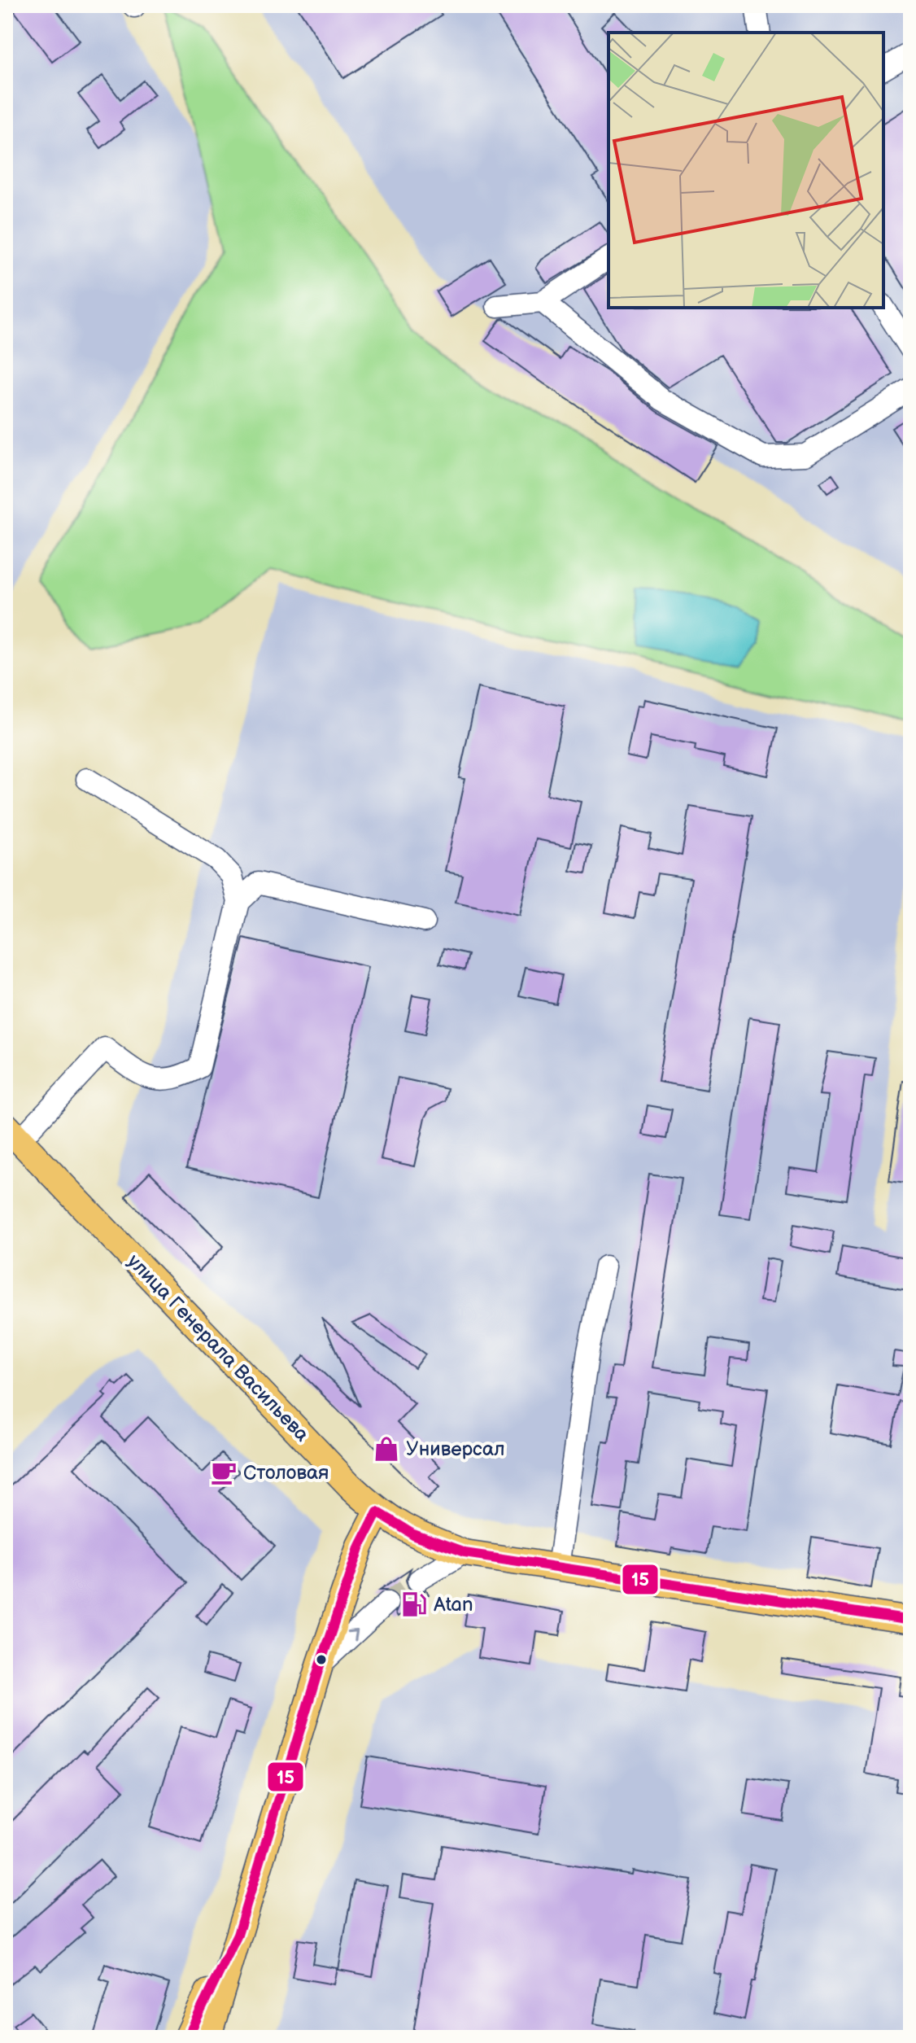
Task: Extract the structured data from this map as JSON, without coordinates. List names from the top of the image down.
{
  "streets": {
    "main road": ["улица Генерала Васильева"]
  },
  "places": {
    "shop": ["Универсал"],
    "cafe": ["Столовая"],
    "fuel station": ["Atan"]
  },
  "lines": ["transit line 15"]
}
